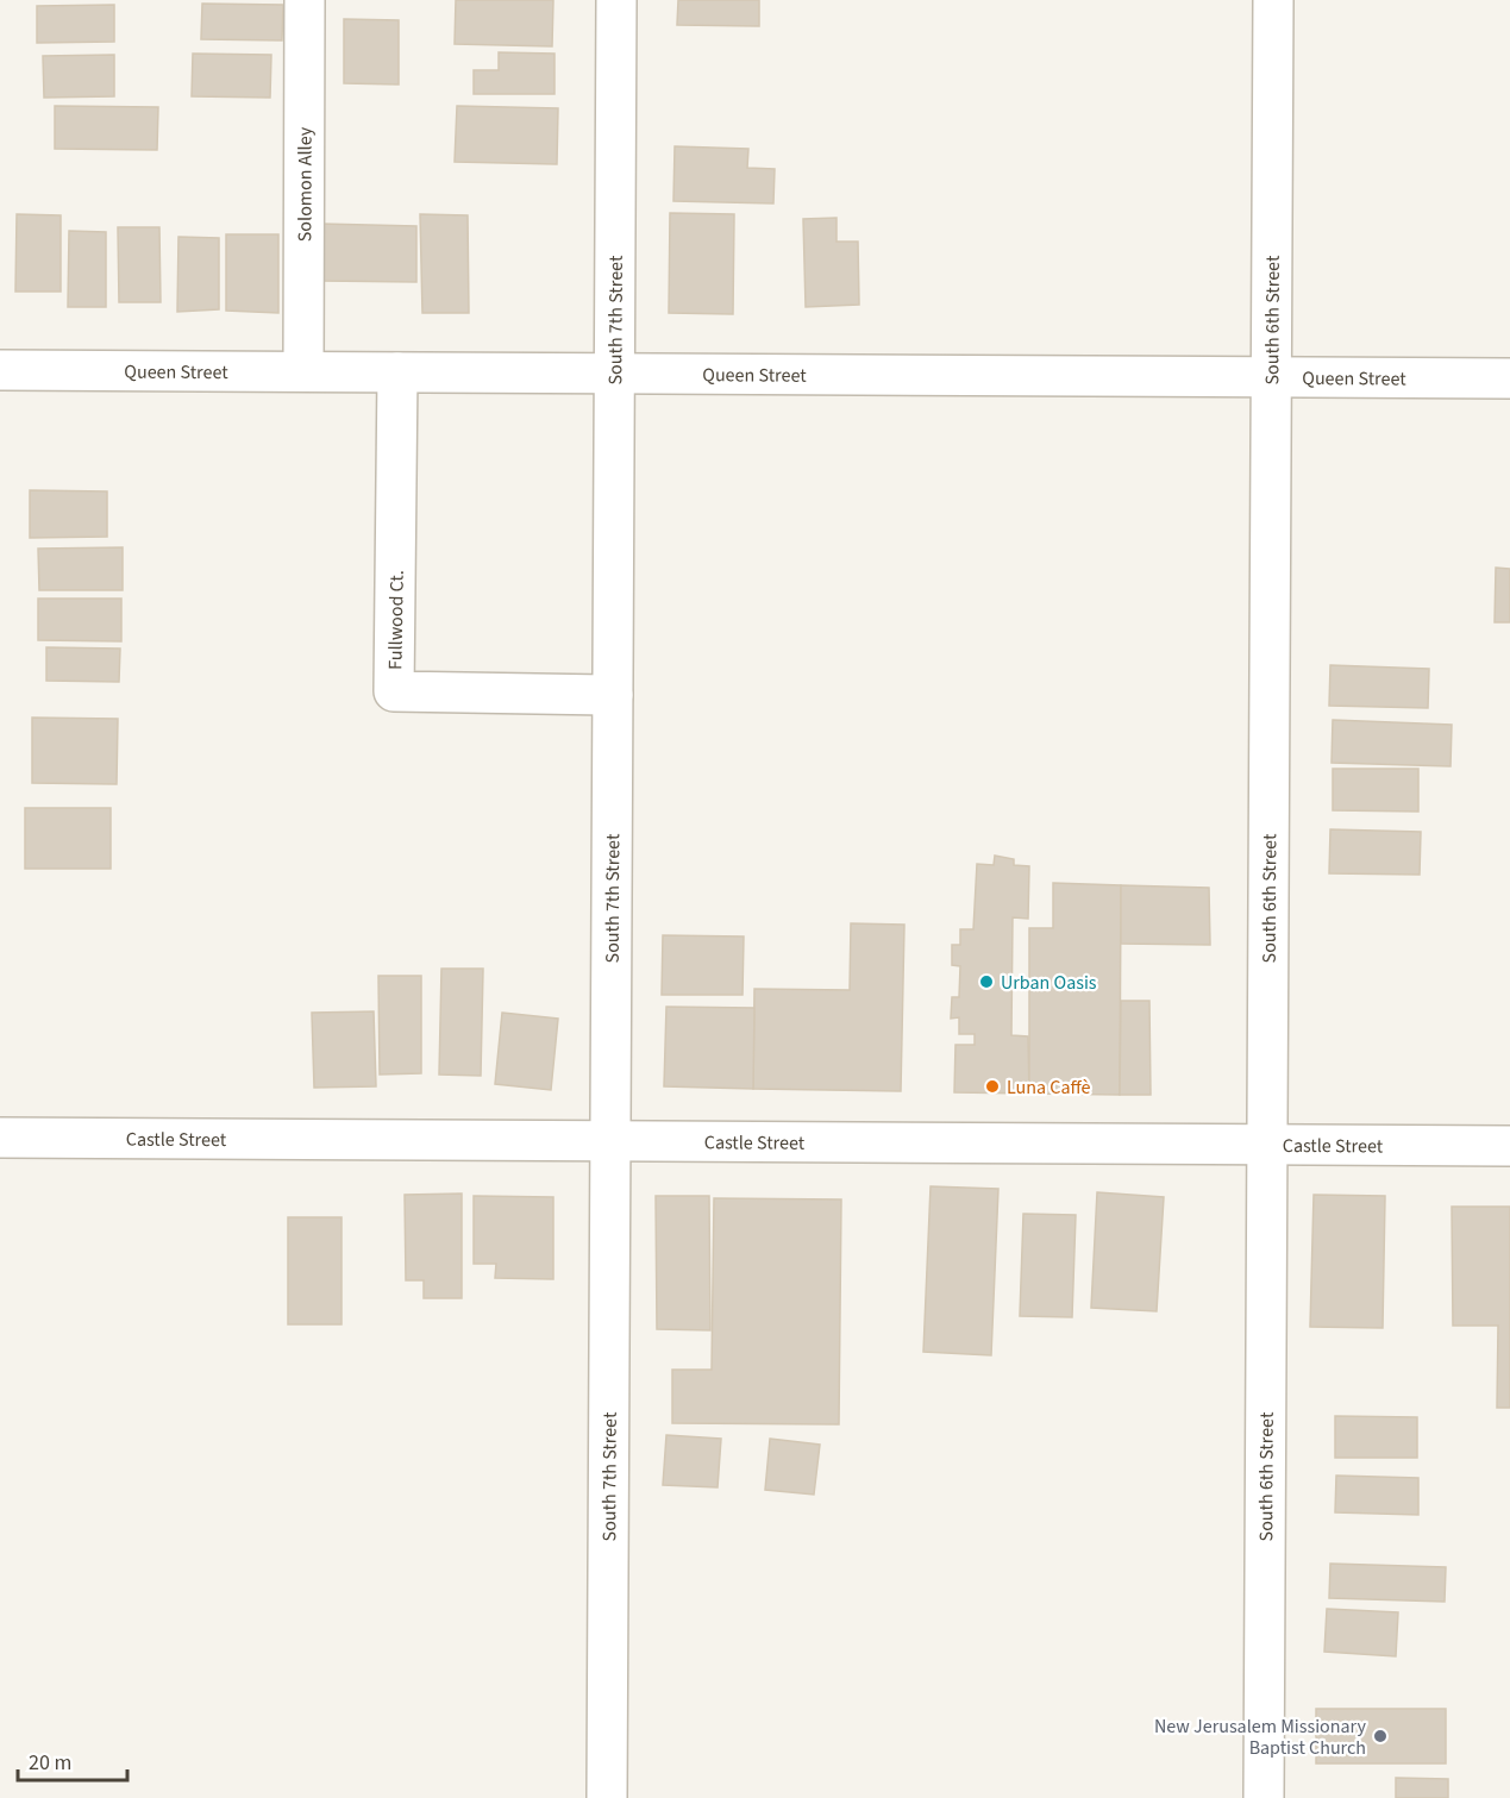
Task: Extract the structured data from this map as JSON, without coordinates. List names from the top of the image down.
{
  "streets": {
    "street": [
      "Solomon Alley",
      "South 7th Street",
      "South 6th Street",
      "Queen Street",
      "Fullwood Ct.",
      "Castle Street"
    ]
  },
  "crossings": [
    ["Solomon Alley", "Queen Street"],
    ["South 7th Street", "Queen Street"],
    ["South 7th Street", "Fullwood Ct."],
    ["South 7th Street", "Castle Street"],
    ["South 6th Street", "Queen Street"],
    ["South 6th Street", "Castle Street"],
    ["Queen Street", "Fullwood Ct."]
  ],
  "places": ["Urban Oasis", "Luna Caffè", "New Jerusalem Missionary Baptist Church"],
  "scale_bar": "20 m"
}
